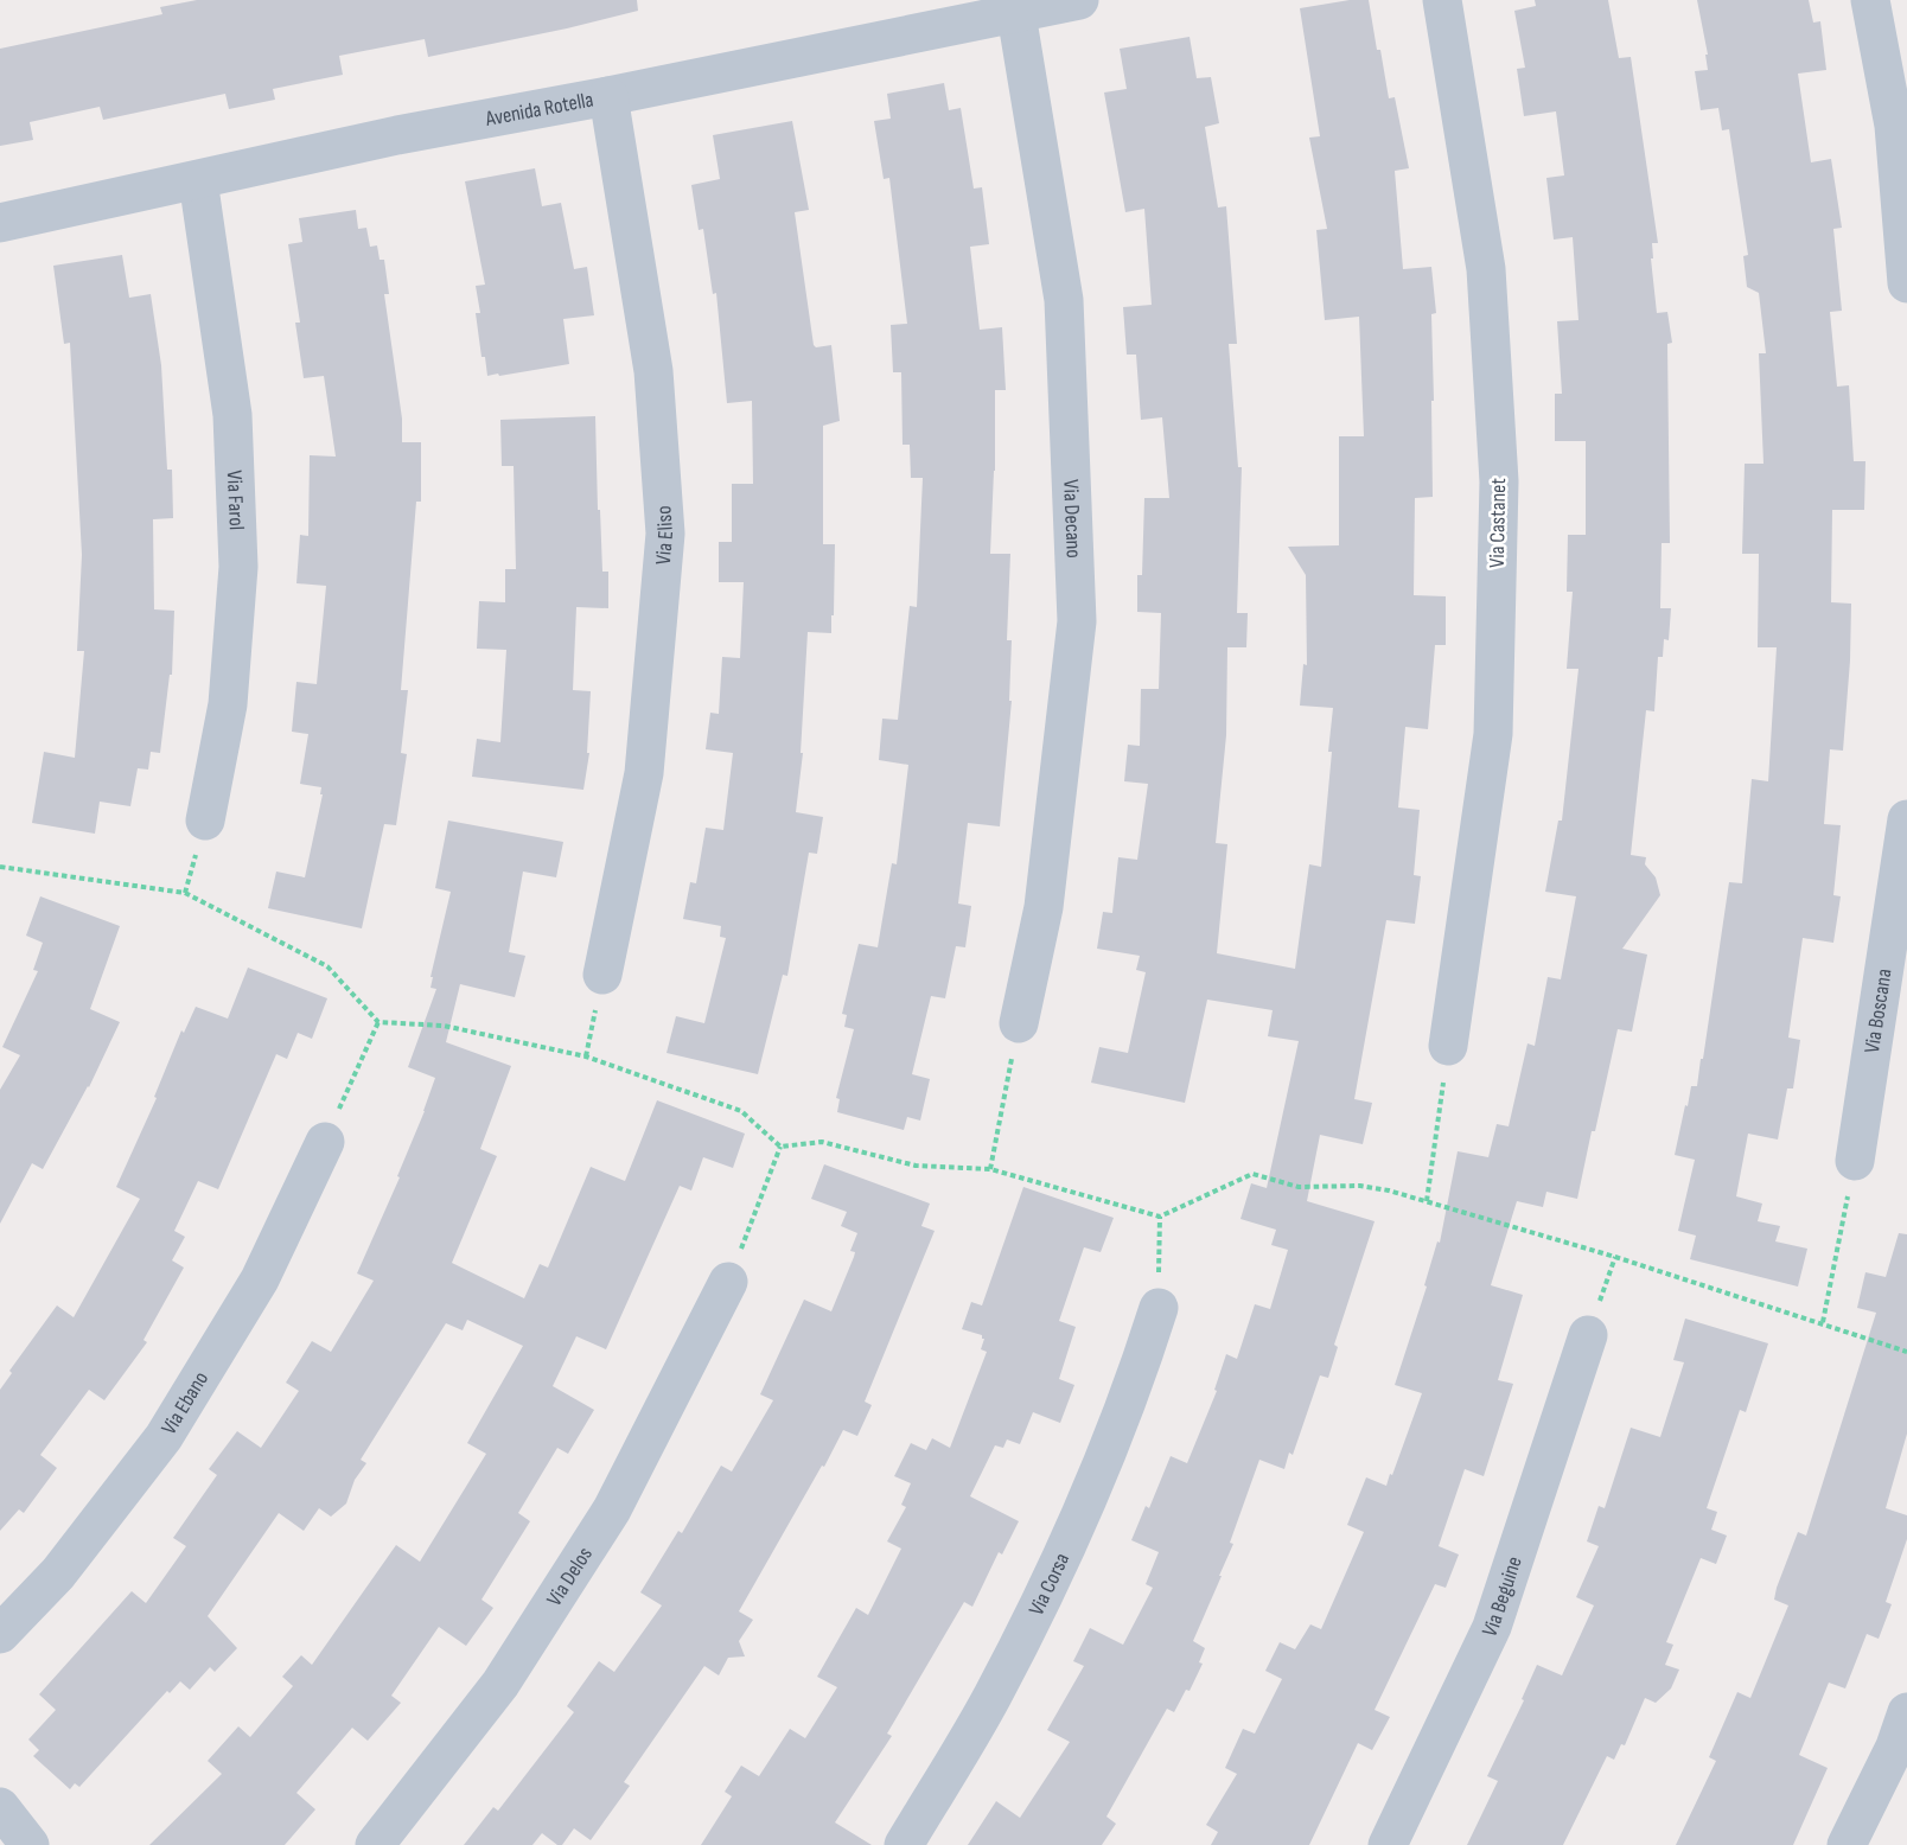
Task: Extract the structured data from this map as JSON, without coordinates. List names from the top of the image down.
{
  "streets": {
    "street": [
      "Avenida Rotella",
      "Via Farol",
      "Via Decano",
      "Via Castanet",
      "Via Eliso",
      "Via Boscana",
      "Via Ebano",
      "Via Delos",
      "Via Corsa",
      "Via Beguine"
    ]
  },
  "crossings": [
    ["Avenida Rotella", "Via Farol"],
    ["Avenida Rotella", "Via Decano"],
    ["Avenida Rotella", "Via Eliso"]
  ]
}
